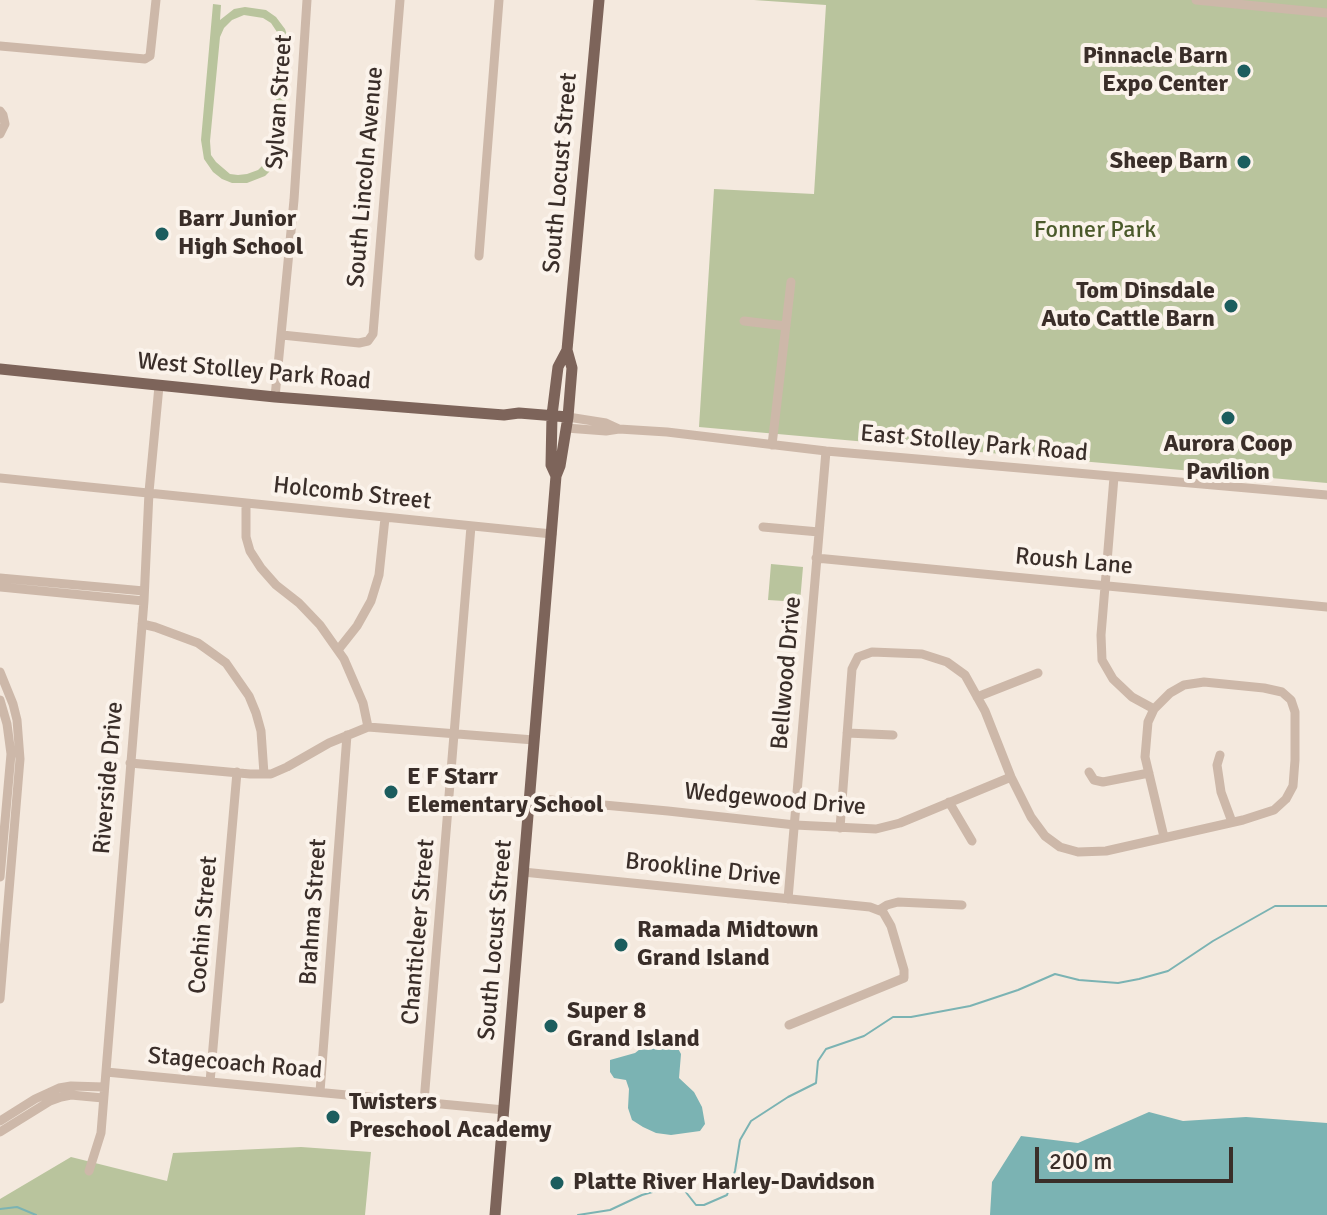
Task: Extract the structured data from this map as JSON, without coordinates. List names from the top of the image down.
{
  "streets": {
    "main road": ["South Locust Street", "West Stolley Park Road"],
    "street": [
      "Sylvan Street",
      "South Lincoln Avenue",
      "East Stolley Park Road",
      "Holcomb Street",
      "Roush Lane",
      "Bellwood Drive",
      "Riverside Drive",
      "Wedgewood Drive",
      "Brookline Drive",
      "Brahma Street",
      "Cochin Street",
      "Chanticleer Street",
      "Stagecoach Road"
    ]
  },
  "crossings": [
    ["Sylvan Street", "South Lincoln Avenue"],
    ["Sylvan Street", "West Stolley Park Road"],
    ["South Locust Street", "West Stolley Park Road"],
    ["South Locust Street", "East Stolley Park Road"],
    ["South Locust Street", "Holcomb Street"],
    ["South Locust Street", "Wedgewood Drive"],
    ["South Locust Street", "Brookline Drive"],
    ["South Locust Street", "Stagecoach Road"],
    ["West Stolley Park Road", "East Stolley Park Road"],
    ["West Stolley Park Road", "Riverside Drive"],
    ["East Stolley Park Road", "Bellwood Drive"],
    ["Holcomb Street", "Riverside Drive"],
    ["Holcomb Street", "Chanticleer Street"],
    ["Roush Lane", "Bellwood Drive"],
    ["Bellwood Drive", "Wedgewood Drive"],
    ["Bellwood Drive", "Brookline Drive"],
    ["Riverside Drive", "Stagecoach Road"],
    ["Brahma Street", "Stagecoach Road"],
    ["Cochin Street", "Stagecoach Road"],
    ["Chanticleer Street", "Stagecoach Road"]
  ],
  "parks": ["Fonner Park"],
  "places": [
    "Pinnacle Barn Expo Center",
    "Sheep Barn",
    "Barr Junior High School",
    "Tom Dinsdale Auto Cattle Barn",
    "Aurora Coop Pavilion",
    "E F Starr Elementary School",
    "Ramada Midtown Grand Island",
    "Super 8 Grand Island",
    "Twisters Preschool Academy",
    "Platte River Harley-Davidson"
  ],
  "scale_bar": "200 m"
}
